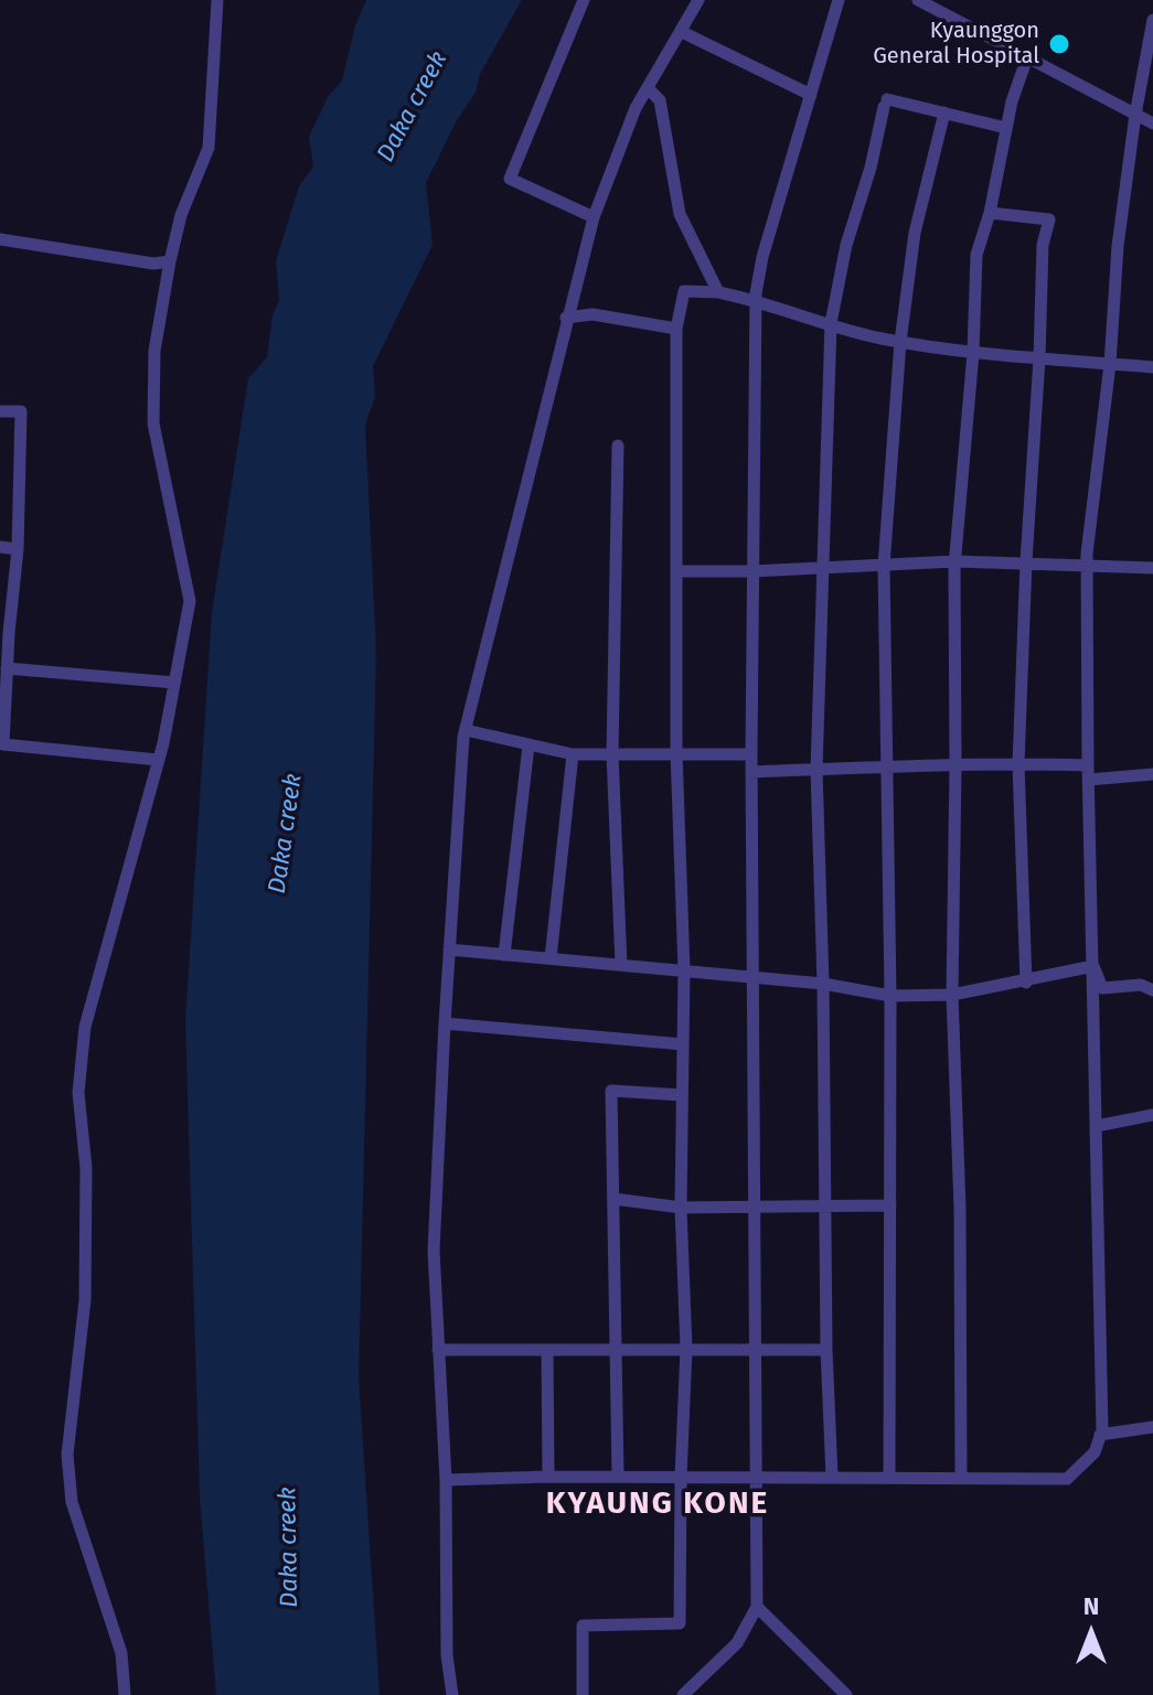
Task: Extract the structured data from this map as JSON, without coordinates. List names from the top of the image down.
{
  "districts": ["KYAUNG KONE"],
  "water": ["Daka creek"],
  "places": ["Kyaunggon General Hospital"],
  "north": "top"
}
